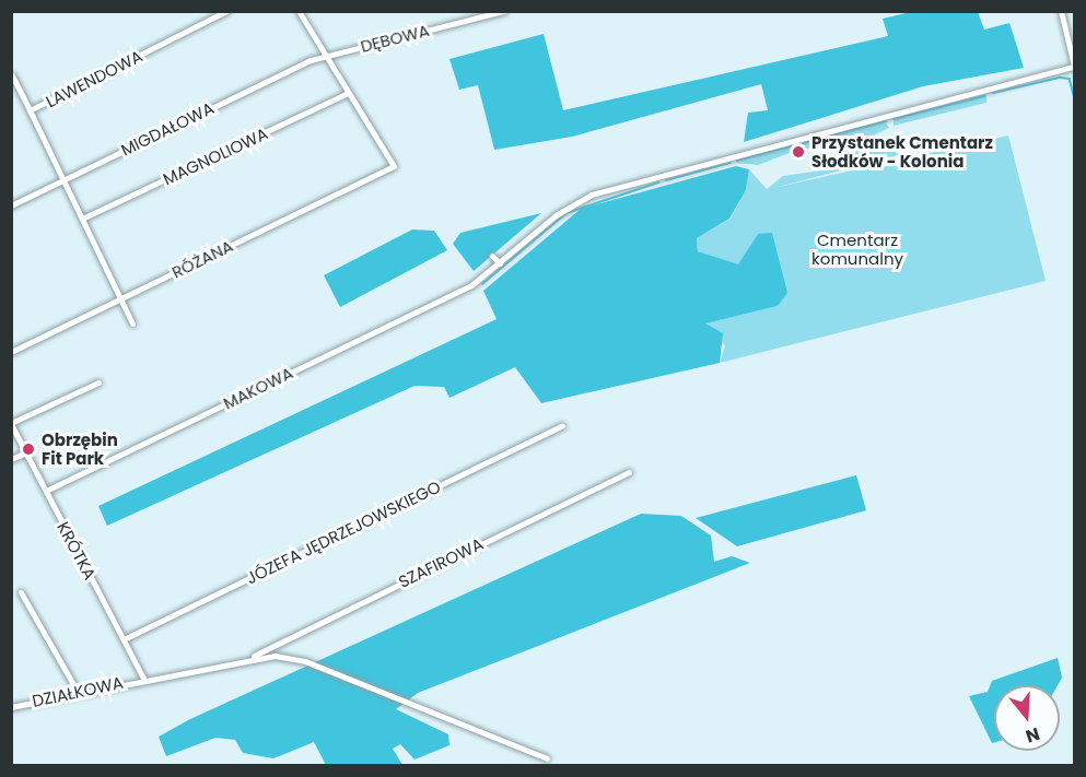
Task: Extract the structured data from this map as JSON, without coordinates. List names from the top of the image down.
{
  "streets": {
    "street": [
      "DĘBOWA",
      "LAWENDOWA",
      "MIGDAŁOWA",
      "MAGNOLIOWA",
      "RÓŻANA",
      "MAKOWA",
      "JÓZEFA JĘDRZEJOWSKIEGO",
      "KRÓTKA",
      "SZAFIROWA",
      "DZIAŁKOWA"
    ]
  },
  "crossings": [
    ["DĘBOWA", "MIGDAŁOWA"],
    ["LAWENDOWA", "MIGDAŁOWA"],
    ["LAWENDOWA", "MAGNOLIOWA"],
    ["LAWENDOWA", "RÓŻANA"],
    ["MAGNOLIOWA", "RÓŻANA"],
    ["MAKOWA", "KRÓTKA"],
    ["JÓZEFA JĘDRZEJOWSKIEGO", "KRÓTKA"],
    ["KRÓTKA", "DZIAŁKOWA"],
    ["SZAFIROWA", "DZIAŁKOWA"]
  ],
  "parks": ["Cmentarz komunalny"],
  "places": ["Przystanek Cmentarz Słodków - Kolonia", "Obrzębin Fit Park"],
  "north": "bottom"
}
